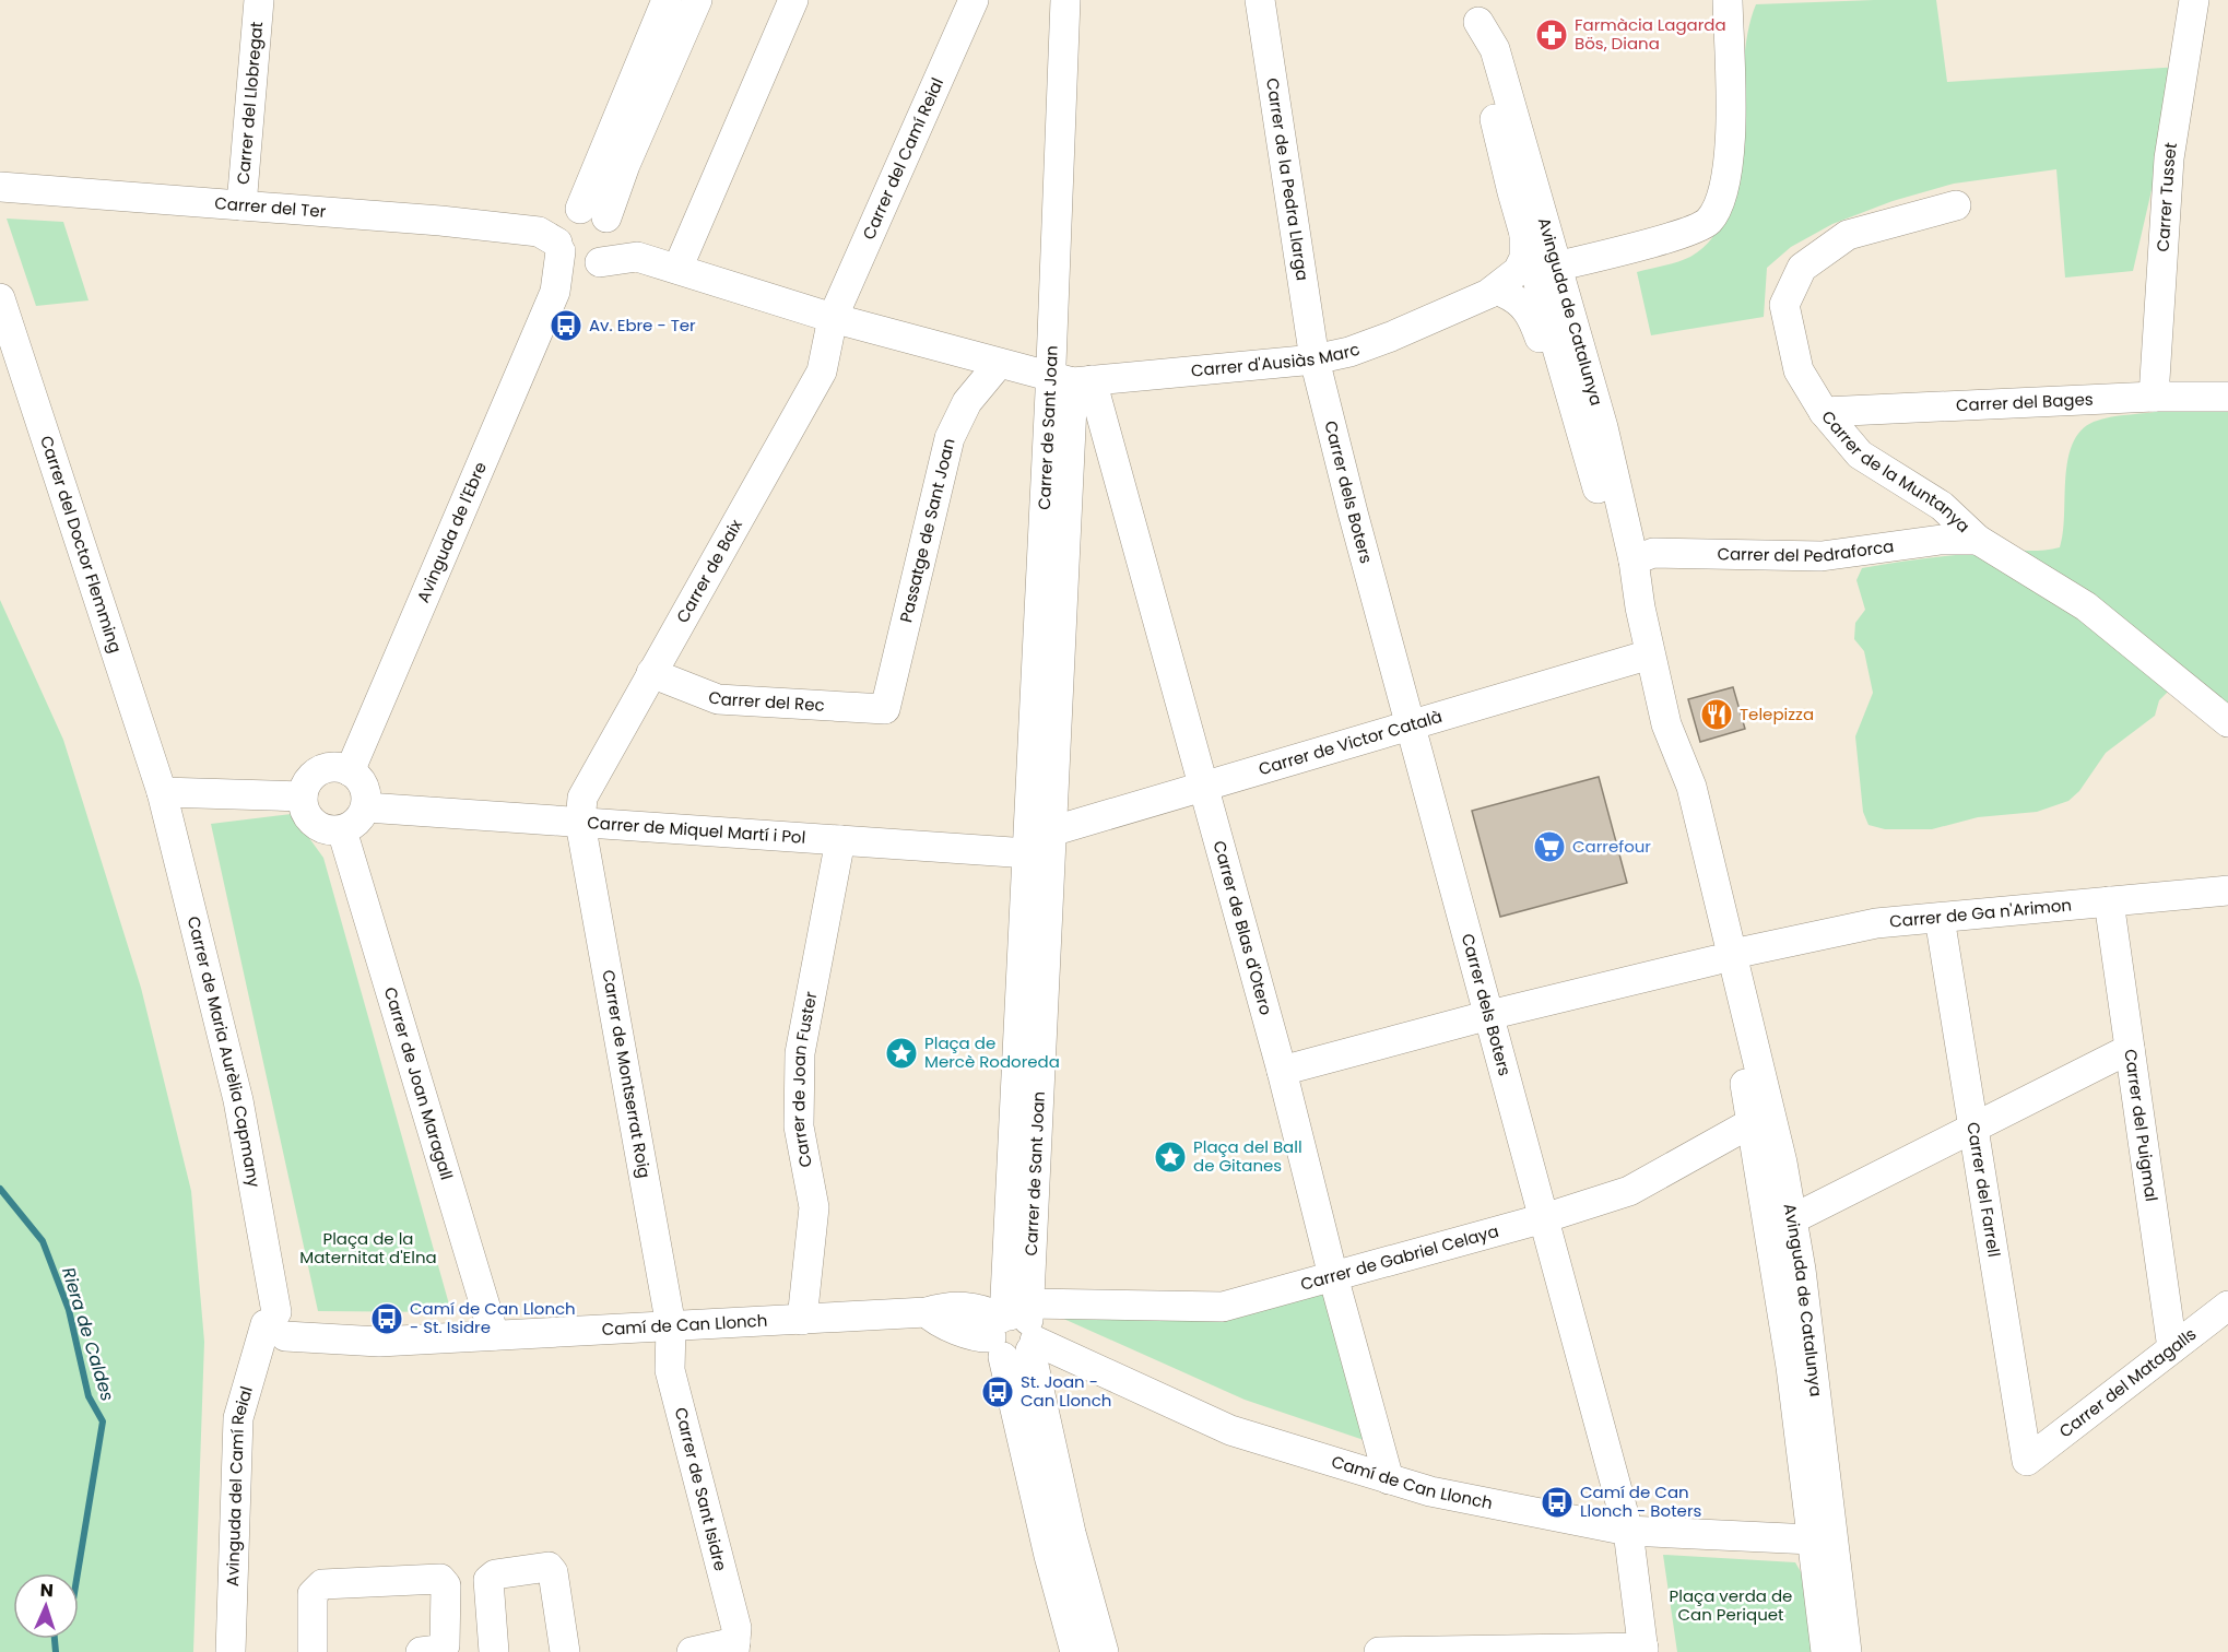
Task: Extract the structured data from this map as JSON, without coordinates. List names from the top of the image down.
{
  "streets": {
    "street": [
      "Carrer del Llobregat",
      "Carrer del Camí Reial",
      "Carrer de la Pedra Llarga",
      "Carrer Tusset",
      "Carrer del Ter",
      "Avinguda de Catalunya",
      "Carrer d'Ausiàs Marc",
      "Carrer del Bages",
      "Carrer de Sant Joan",
      "Carrer de la Muntanya",
      "Carrer dels Boters",
      "Passatge de Sant Joan",
      "Avinguda de l'Ebre",
      "Carrer del Doctor Flemming",
      "Carrer del Pedraforca",
      "Carrer de Baix",
      "Carrer del Rec",
      "Carrer de Victor Català",
      "Carrer de Miquel Martí i Pol",
      "Carrer de Ga n'Arimon",
      "Carrer de Blas d'Otero",
      "Carrer de Maria Aurèlia Capmany",
      "Carrer de Montserrat Roig",
      "Carrer de Joan Fuster",
      "Carrer de Joan Maragall",
      "Carrer del Puigmal",
      "Carrer del Farrell",
      "Carrer de Gabriel Celaya",
      "Camí de Can Llonch",
      "Carrer del Matagalls",
      "Avinguda del Camí Reial",
      "Carrer de Sant Isidre"
    ]
  },
  "crossings": [
    ["Carrer del Llobregat", "Carrer del Ter"],
    ["Carrer del Camí Reial", "Carrer de Baix"],
    ["Carrer de la Pedra Llarga", "Carrer d'Ausiàs Marc"],
    ["Carrer de la Pedra Llarga", "Carrer dels Boters"],
    ["Carrer Tusset", "Carrer del Bages"],
    ["Carrer del Ter", "Avinguda de l'Ebre"],
    ["Avinguda de Catalunya", "Carrer del Pedraforca"],
    ["Avinguda de Catalunya", "Carrer de Victor Català"],
    ["Avinguda de Catalunya", "Carrer de Ga n'Arimon"],
    ["Avinguda de Catalunya", "Carrer de Gabriel Celaya"],
    ["Avinguda de Catalunya", "Camí de Can Llonch"],
    ["Carrer d'Ausiàs Marc", "Carrer de Sant Joan"],
    ["Carrer d'Ausiàs Marc", "Carrer dels Boters"],
    ["Carrer d'Ausiàs Marc", "Carrer de Blas d'Otero"],
    ["Carrer del Bages", "Carrer de la Muntanya"],
    ["Carrer de Sant Joan", "Carrer de Victor Català"],
    ["Carrer de Sant Joan", "Carrer de Miquel Martí i Pol"],
    ["Carrer de Sant Joan", "Carrer de Blas d'Otero"],
    ["Carrer de Sant Joan", "Carrer de Gabriel Celaya"],
    ["Carrer de Sant Joan", "Camí de Can Llonch"],
    ["Carrer de la Muntanya", "Carrer del Pedraforca"],
    ["Carrer dels Boters", "Carrer de Victor Català"],
    ["Carrer dels Boters", "Carrer de Ga n'Arimon"],
    ["Carrer dels Boters", "Carrer de Gabriel Celaya"],
    ["Carrer dels Boters", "Camí de Can Llonch"],
    ["Passatge de Sant Joan", "Carrer del Rec"],
    ["Avinguda de l'Ebre", "Carrer de Miquel Martí i Pol"],
    ["Avinguda de l'Ebre", "Carrer de Joan Maragall"],
    ["Carrer del Doctor Flemming", "Carrer de Maria Aurèlia Capmany"],
    ["Carrer de Baix", "Carrer del Rec"],
    ["Carrer de Baix", "Carrer de Miquel Martí i Pol"],
    ["Carrer de Baix", "Carrer de Montserrat Roig"],
    ["Carrer de Victor Català", "Carrer de Blas d'Otero"],
    ["Carrer de Miquel Martí i Pol", "Carrer de Montserrat Roig"],
    ["Carrer de Miquel Martí i Pol", "Carrer de Joan Fuster"],
    ["Carrer de Miquel Martí i Pol", "Carrer de Joan Maragall"],
    ["Carrer de Ga n'Arimon", "Carrer de Blas d'Otero"],
    ["Carrer de Ga n'Arimon", "Carrer del Puigmal"],
    ["Carrer de Ga n'Arimon", "Carrer del Farrell"],
    ["Carrer de Blas d'Otero", "Carrer de Gabriel Celaya"],
    ["Carrer de Blas d'Otero", "Camí de Can Llonch"],
    ["Carrer de Maria Aurèlia Capmany", "Camí de Can Llonch"],
    ["Carrer de Maria Aurèlia Capmany", "Avinguda del Camí Reial"],
    ["Carrer de Montserrat Roig", "Camí de Can Llonch"],
    ["Carrer de Montserrat Roig", "Carrer de Sant Isidre"],
    ["Carrer de Joan Fuster", "Camí de Can Llonch"],
    ["Carrer de Joan Maragall", "Camí de Can Llonch"],
    ["Carrer del Puigmal", "Carrer del Matagalls"],
    ["Carrer del Farrell", "Carrer del Matagalls"],
    ["Carrer de Gabriel Celaya", "Camí de Can Llonch"],
    ["Camí de Can Llonch", "Avinguda del Camí Reial"],
    ["Camí de Can Llonch", "Carrer de Sant Isidre"]
  ],
  "water": ["Riera de Caldes"],
  "parks": ["Plaça de la Maternitat d'Elna", "Plaça verda de Can Periquet"],
  "places": {
    "pharmacy": ["Farmàcia Lagarda Bös, Diana"],
    "bus stop": [
      "Av. Ebre - Ter",
      "Camí de Can Llonch - St. Isidre",
      "St. Joan - Can Llonch",
      "Camí de Can Llonch - Boters"
    ],
    "restaurant": ["Telepizza"],
    "supermarket": ["Carrefour"],
    "place": ["Plaça de Mercè Rodoreda", "Plaça del Ball de Gitanes"]
  },
  "north": "top"
}
